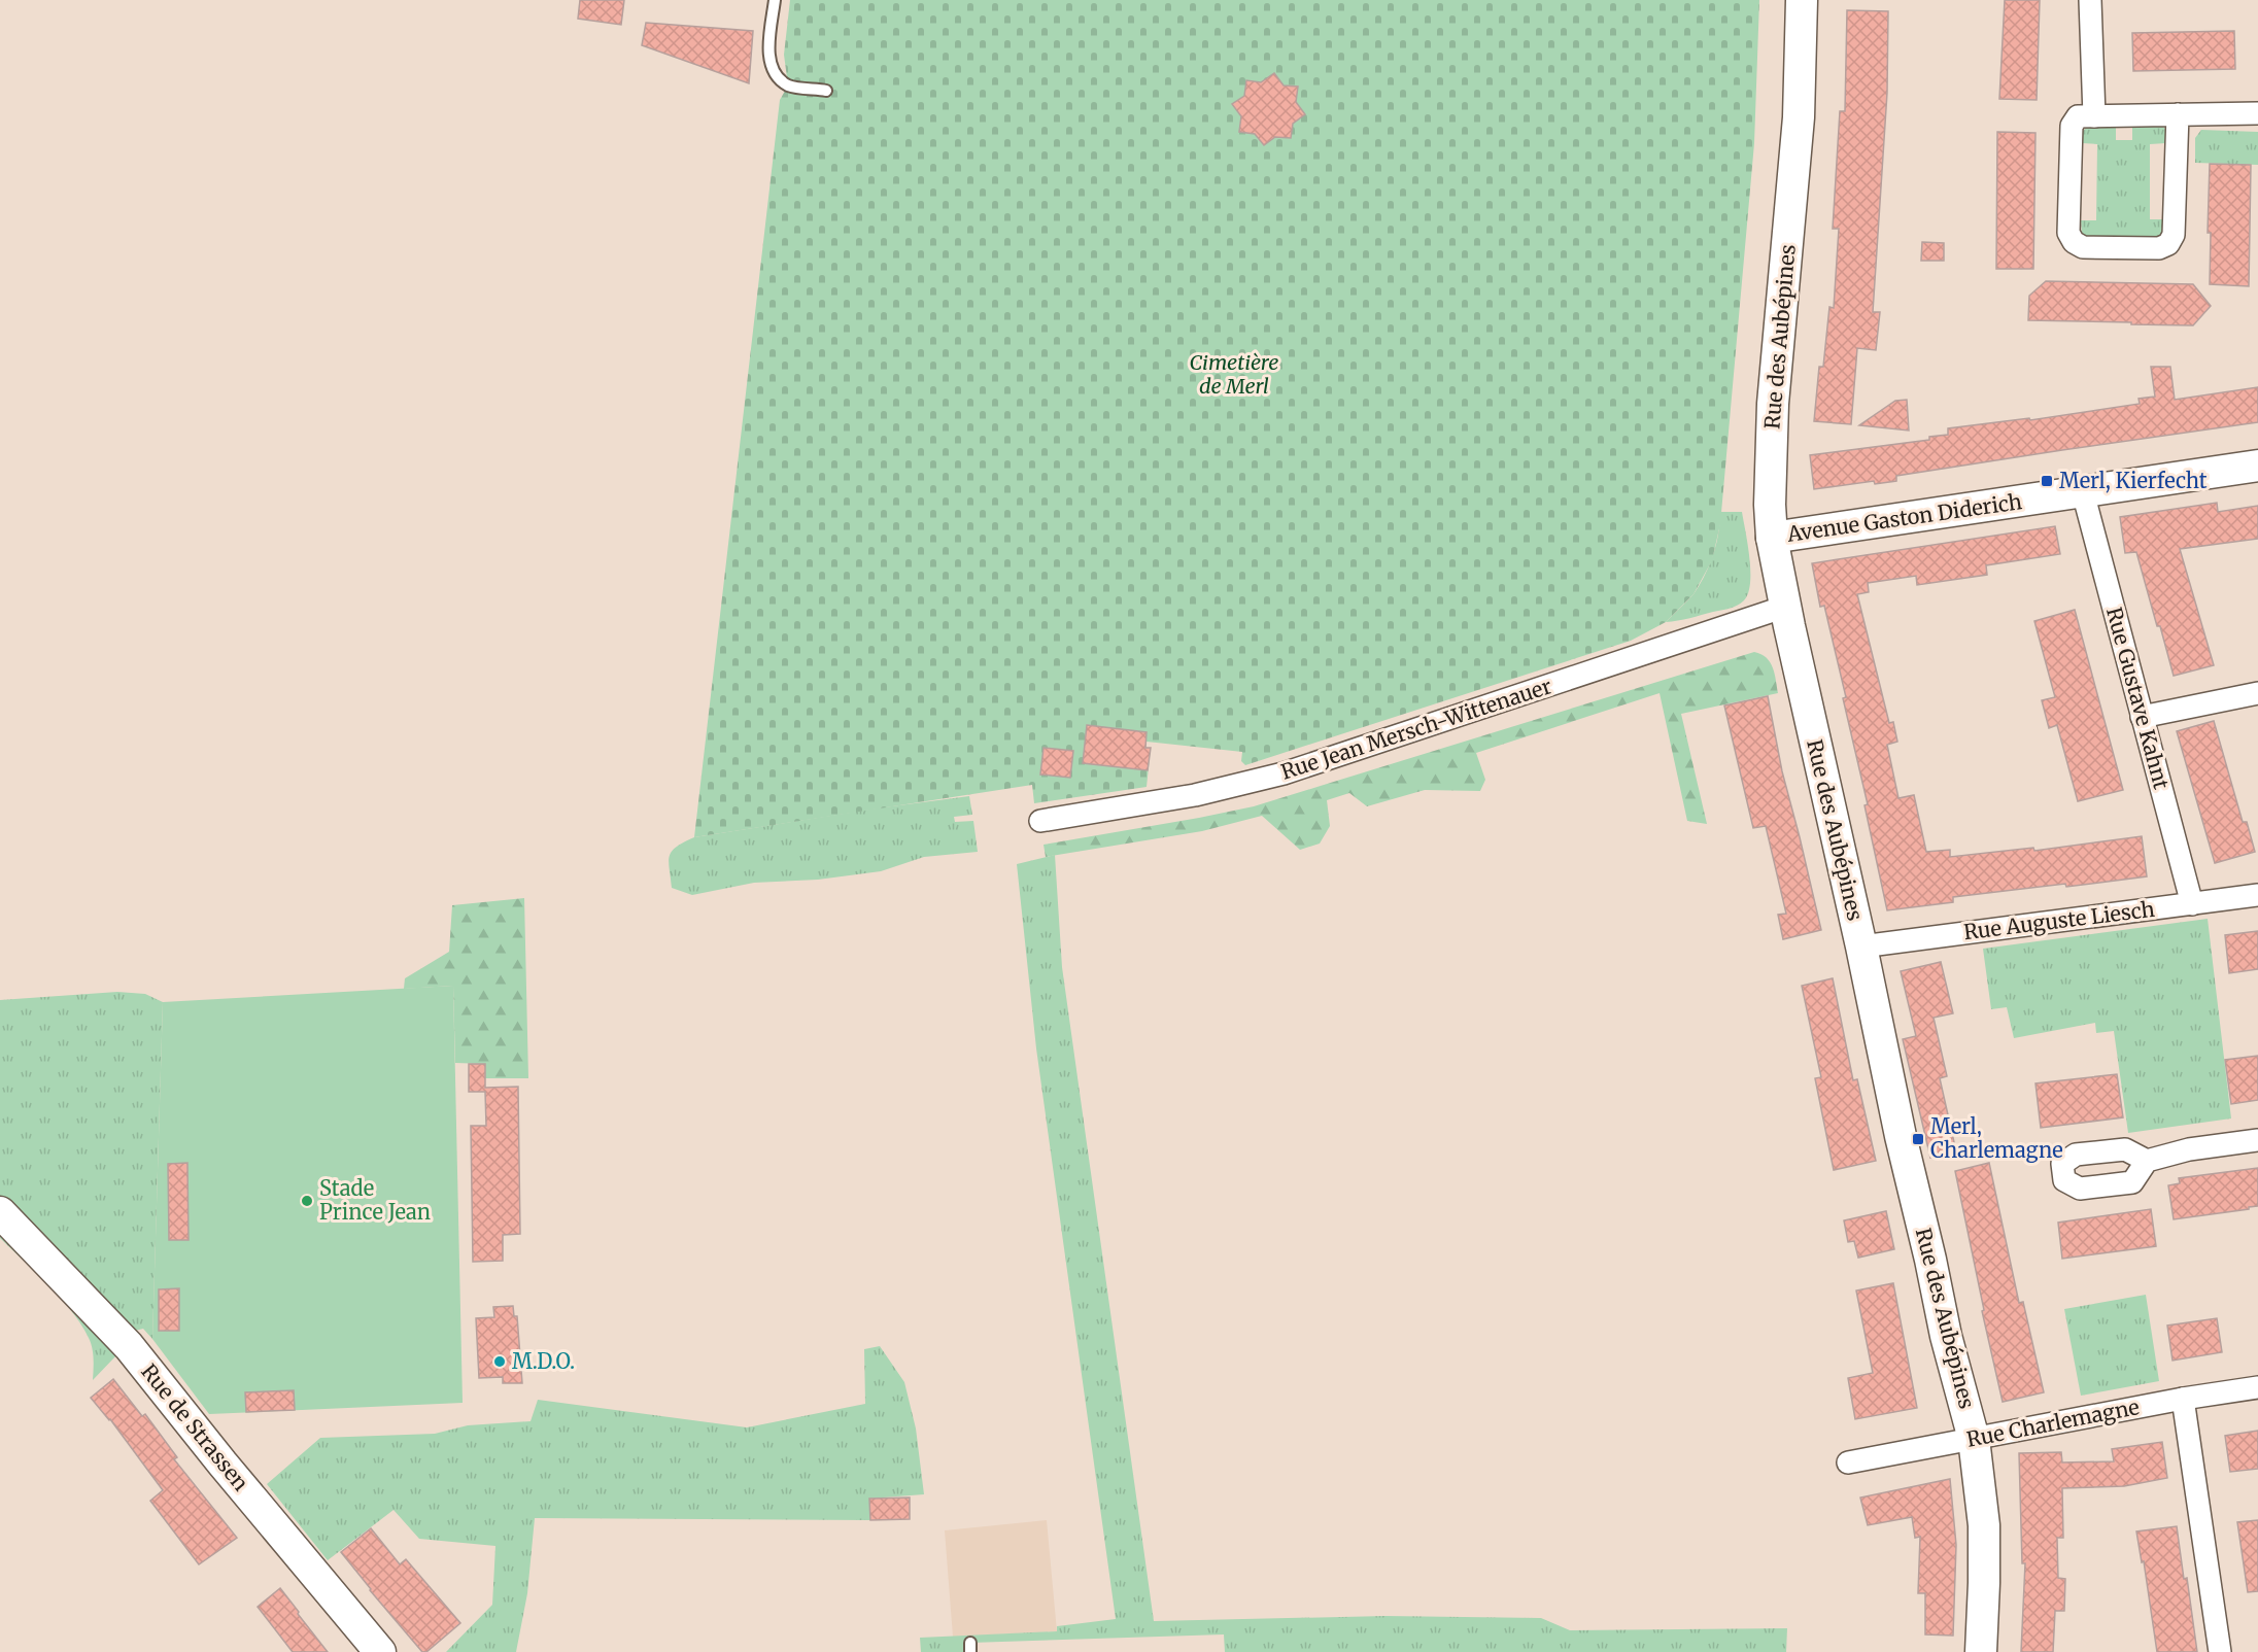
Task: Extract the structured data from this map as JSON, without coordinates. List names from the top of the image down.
{
  "streets": {
    "street": [
      "Rue des Aubépines",
      "Avenue Gaston Diderich",
      "Rue Gustave Kahnt",
      "Rue Jean Mersch-Wittenauer",
      "Rue Auguste Liesch",
      "Rue Charlemagne",
      "Rue de Strassen"
    ]
  },
  "crossings": [
    ["Rue des Aubépines", "Avenue Gaston Diderich"],
    ["Rue des Aubépines", "Rue Jean Mersch-Wittenauer"],
    ["Rue des Aubépines", "Rue Auguste Liesch"],
    ["Rue des Aubépines", "Rue Charlemagne"],
    ["Avenue Gaston Diderich", "Rue Gustave Kahnt"],
    ["Rue Gustave Kahnt", "Rue Auguste Liesch"]
  ],
  "parks": ["Cimetière de Merl"],
  "places": {
    "transit": ["Merl, Kierfecht", "Merl, Charlemagne"],
    "other": ["Stade Prince Jean", "M.D.O."]
  }
}
